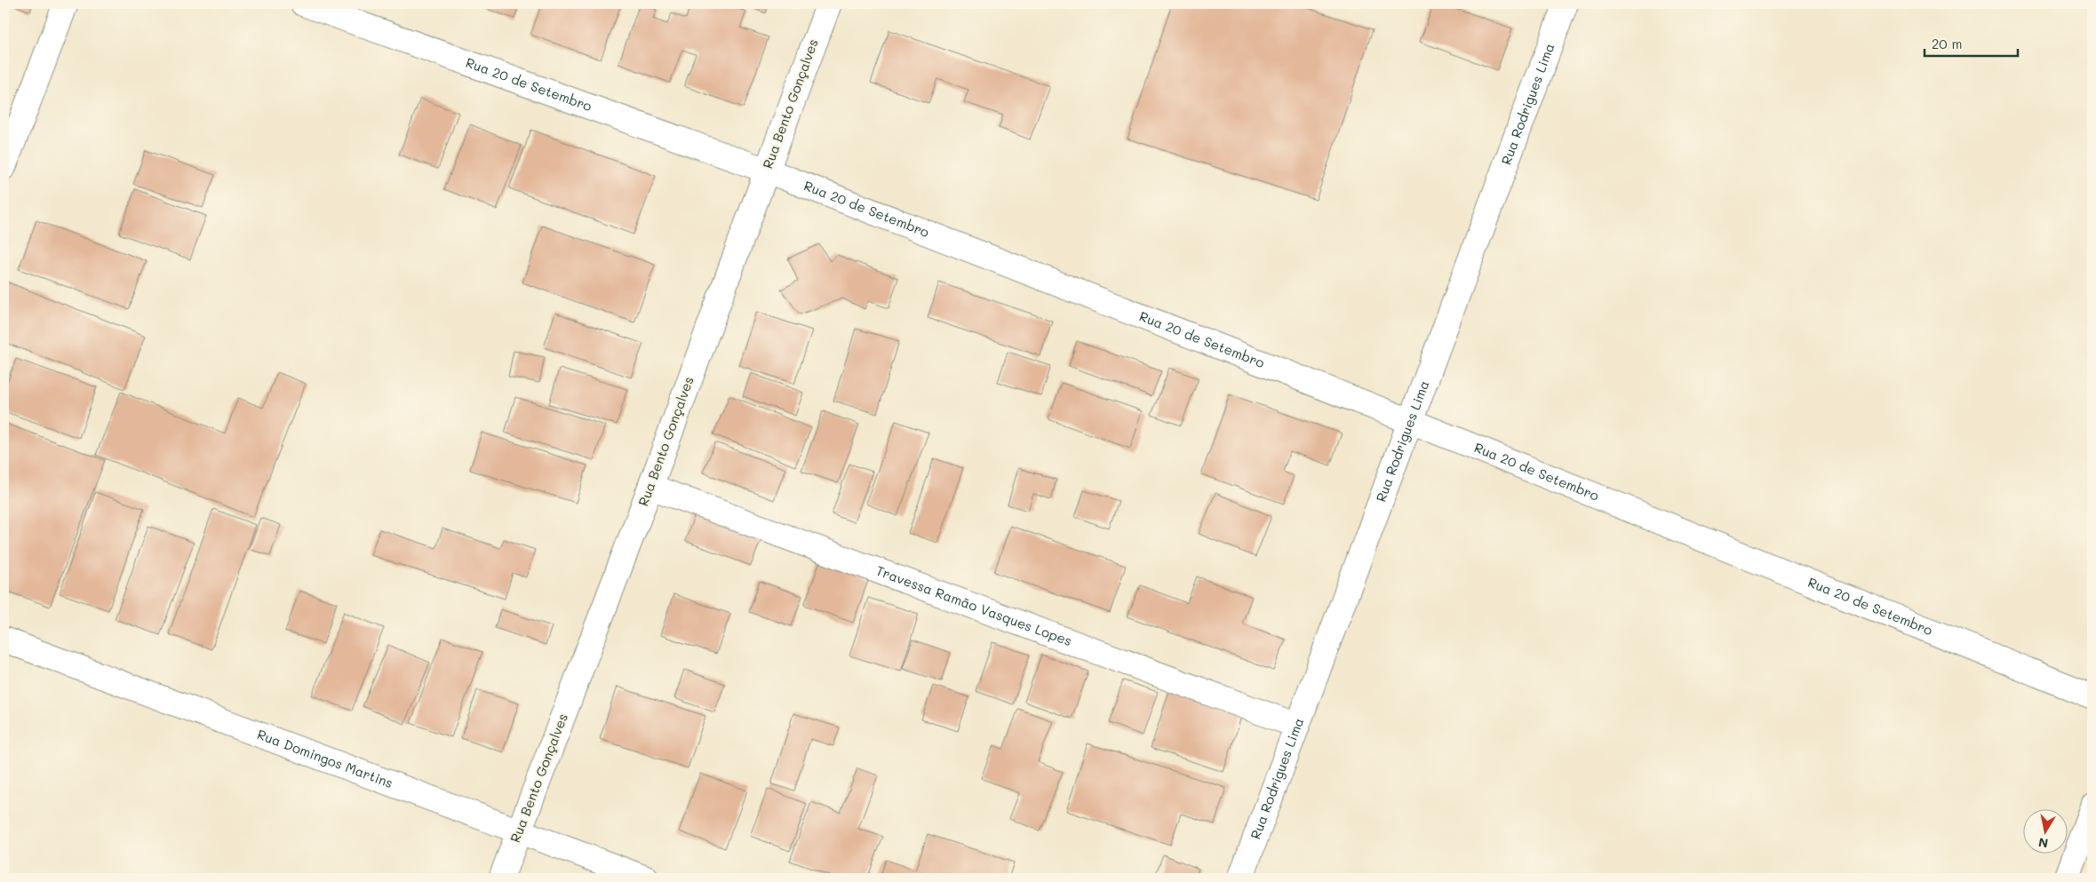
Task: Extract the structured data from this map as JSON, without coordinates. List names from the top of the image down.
{
  "streets": {
    "street": [
      "Rua 20 de Setembro",
      "Rua Bento Gonçalves",
      "Rua Rodrigues Lima",
      "Travessa Ramão Vasques Lopes",
      "Rua Domingos Martins"
    ]
  },
  "crossings": [
    ["Rua 20 de Setembro", "Rua Bento Gonçalves"],
    ["Rua 20 de Setembro", "Rua Rodrigues Lima"],
    ["Rua Bento Gonçalves", "Travessa Ramão Vasques Lopes"],
    ["Rua Bento Gonçalves", "Rua Domingos Martins"],
    ["Rua Rodrigues Lima", "Travessa Ramão Vasques Lopes"]
  ],
  "scale_bar": "20 m",
  "north": "bottom"
}
